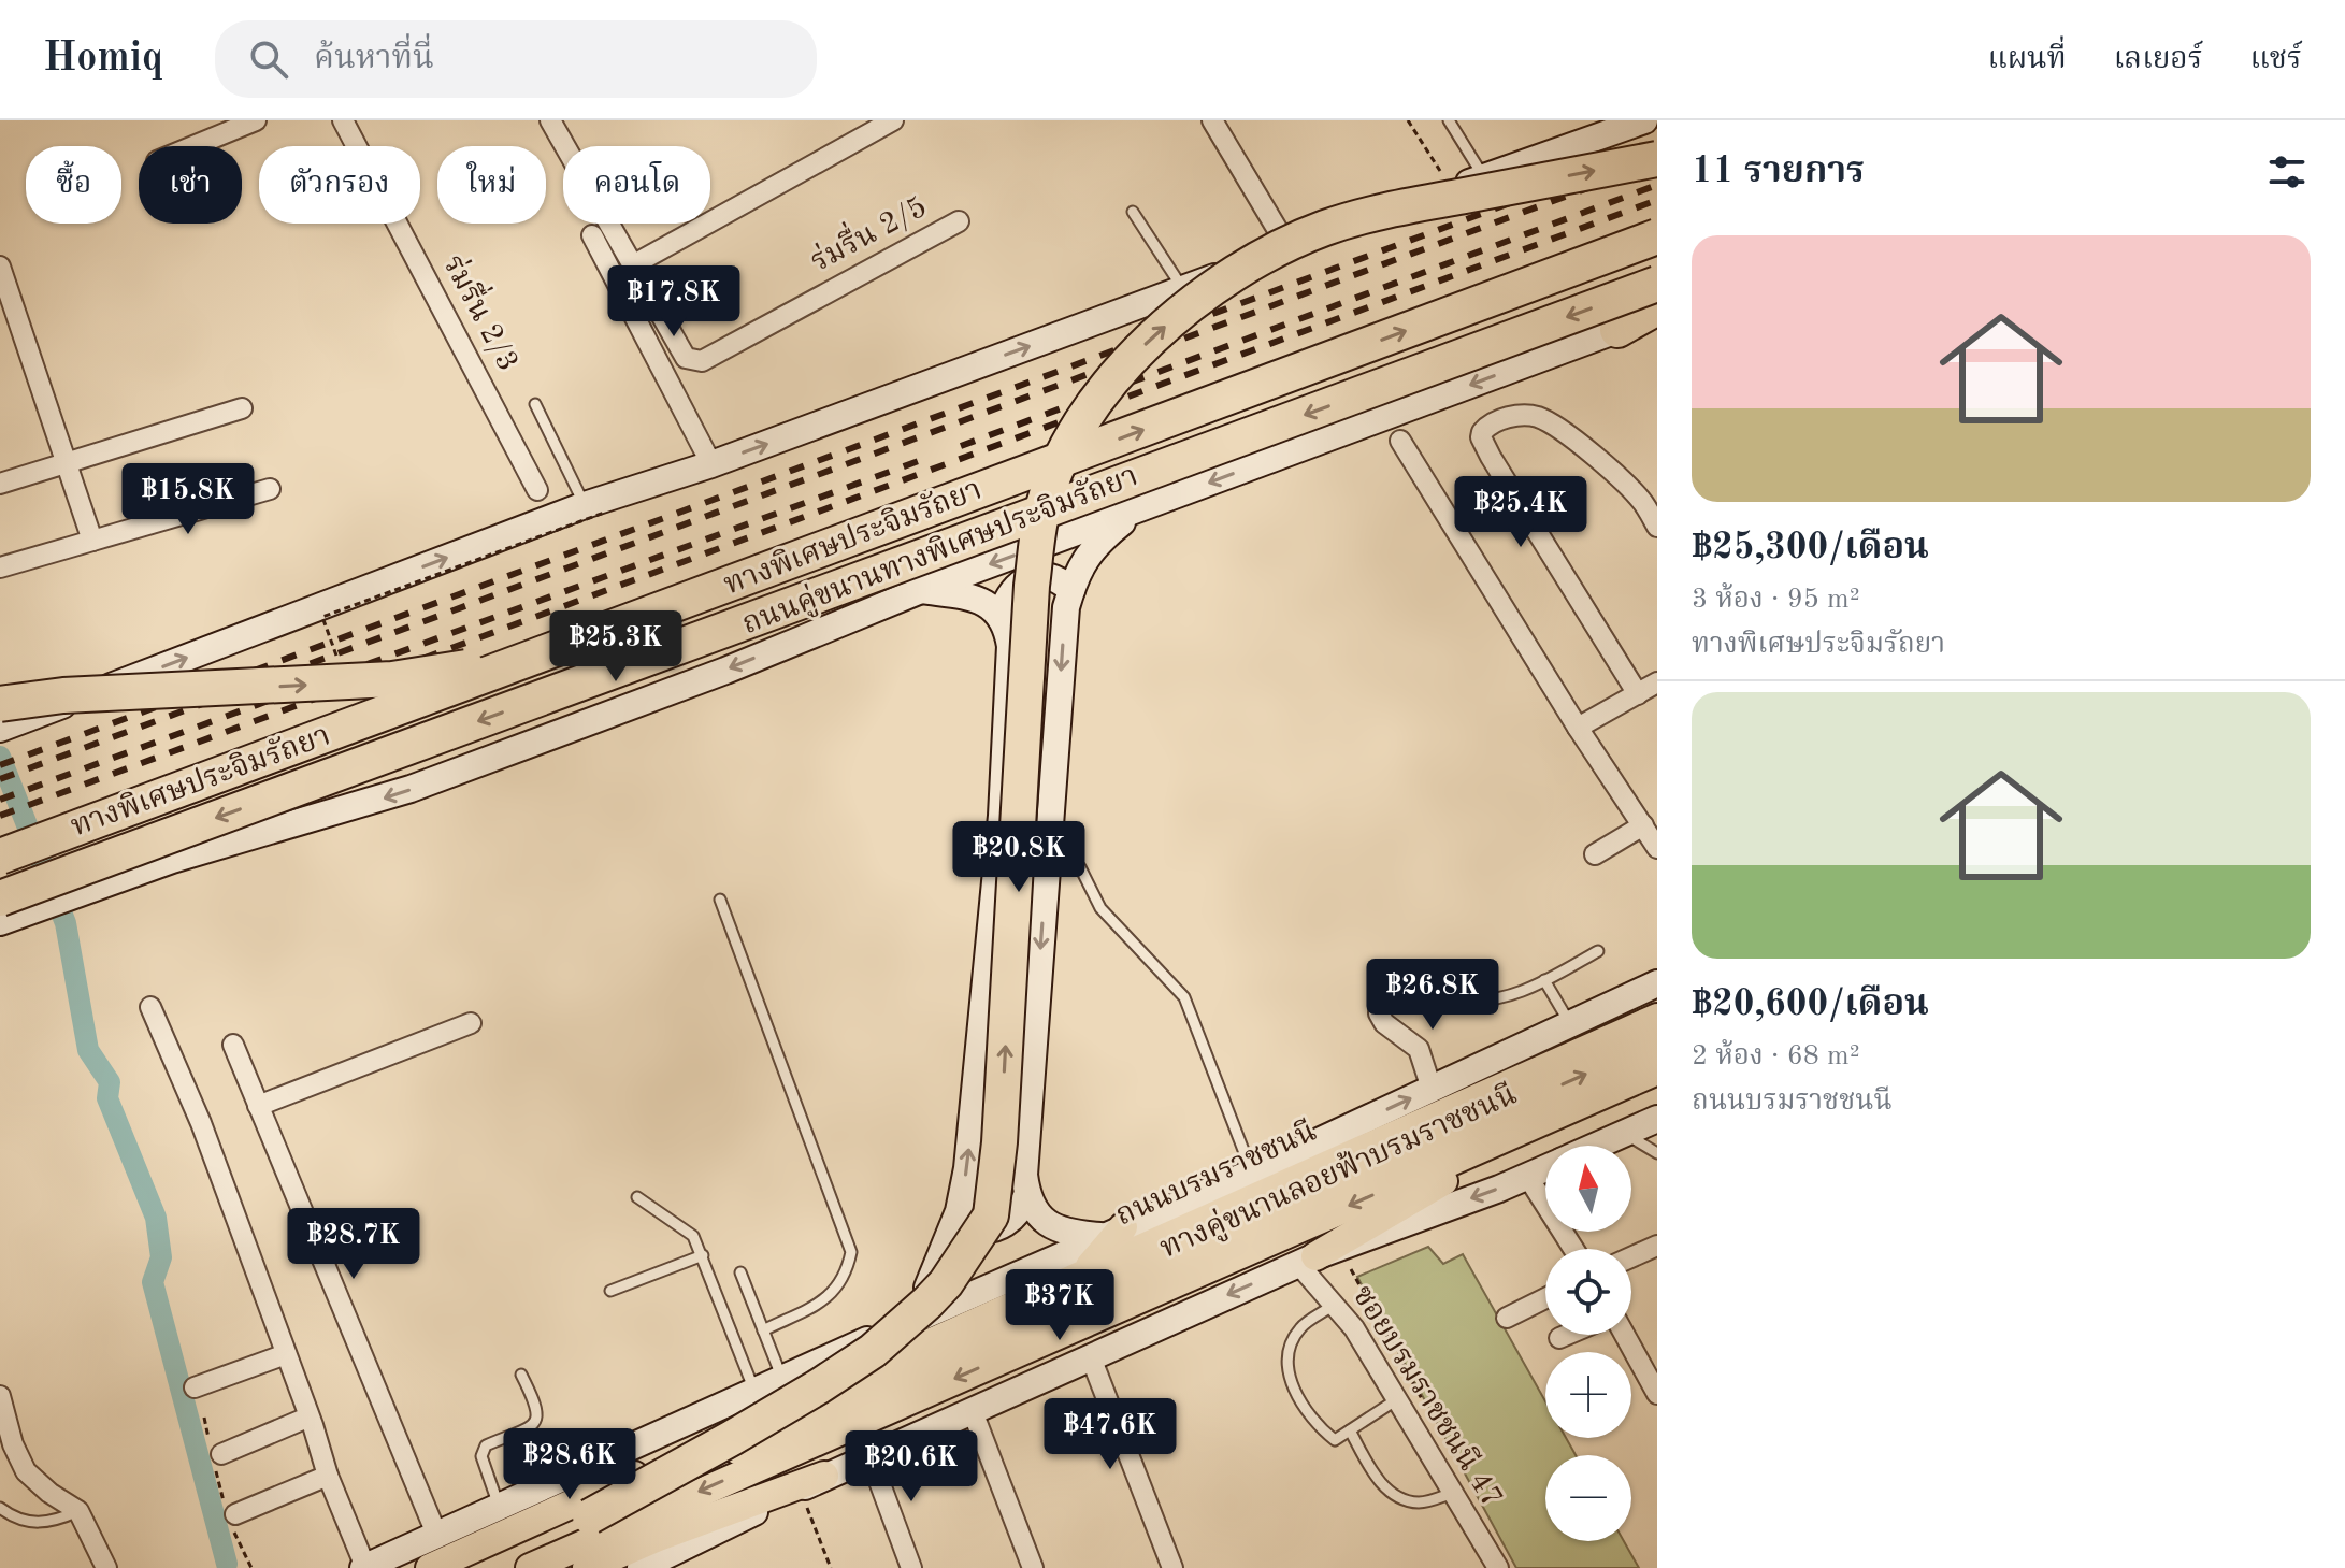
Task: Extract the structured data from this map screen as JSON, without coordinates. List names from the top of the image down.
{
  "streets": {
    "highway": ["ทางพิเศษประจิมรัถยา"],
    "main road": ["ถนนคู่ขนานทางพิเศษประจิมรัถยา", "ทางคู่ขนานลอยฟ้าบรมราชชนนี", "ถนนบรมราชชนนี"],
    "street": ["ร่มรื่น 2/5", "ร่มรื่น 2/3", "ซอยบรมราชชนนี 47"]
  },
  "crossings": [
    ["ทางพิเศษประจิมรัถยา", "ถนนคู่ขนานทางพิเศษประจิมรัถยา"]
  ],
  "north": "top",
  "page": {
    "header": "Homiq",
    "search": "ค้นหาที่นี่",
    "nav": ["แผนที่", "เลเยอร์", "แชร์"],
    "heading": "11 รายการ",
    "chip": [
      "ซื้อ",
      "เช่า",
      "ตัวกรอง",
      "ใหม่",
      "คอนโด"
    ],
    "list": [
      {
        "name": "฿25,300/เดือน",
        "note": "3 ห้อง · 95 m² · ทางพิเศษประจิมรัถยา"
      },
      {
        "name": "฿20,600/เดือน",
        "note": "2 ห้อง · 68 m² · ถนนบรมราชชนนี"
      }
    ],
    "price": [
      "฿17.8K",
      "฿15.8K",
      "฿25.4K",
      "฿25.3K",
      "฿20.8K",
      "฿26.8K",
      "฿28.7K",
      "฿37K",
      "฿47.6K",
      "฿28.6K",
      "฿20.6K"
    ],
    "map_buttons": ["+", "−"]
  }
}
